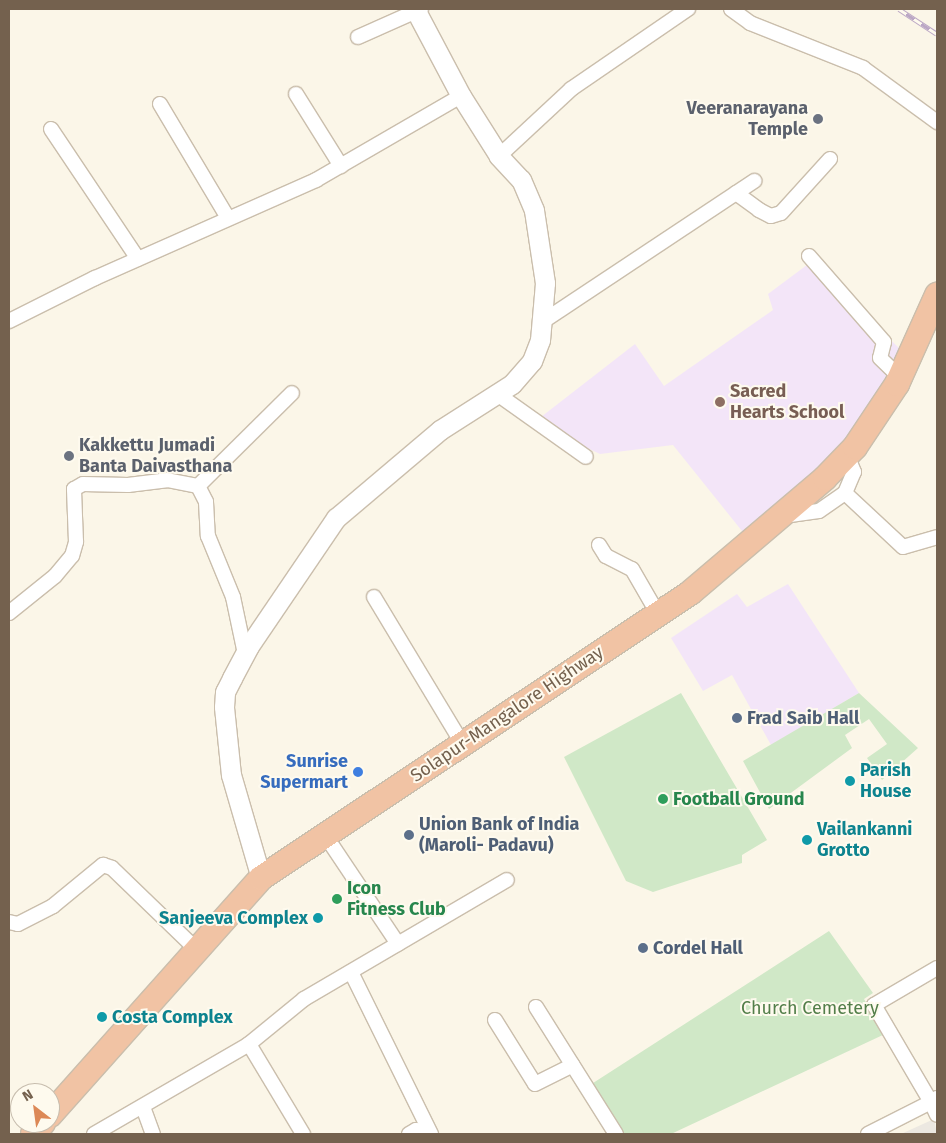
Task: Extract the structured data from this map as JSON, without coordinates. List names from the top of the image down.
{
  "streets": {
    "highway": ["Solapur-Mangalore Highway"]
  },
  "parks": ["Church Cemetery"],
  "places": [
    "Veeranarayana Temple",
    "Sacred Hearts School",
    "Kakkettu Jumadi Banta Daivasthana",
    "Frad Saib Hall",
    "Sunrise Supermart",
    "Parish House",
    "Football Ground",
    "Union Bank of India (Maroli- Padavu)",
    "Vailankanni Grotto",
    "Icon Fitness Club",
    "Sanjeeva Complex",
    "Cordel Hall",
    "Costa Complex"
  ],
  "north": "top left"
}
